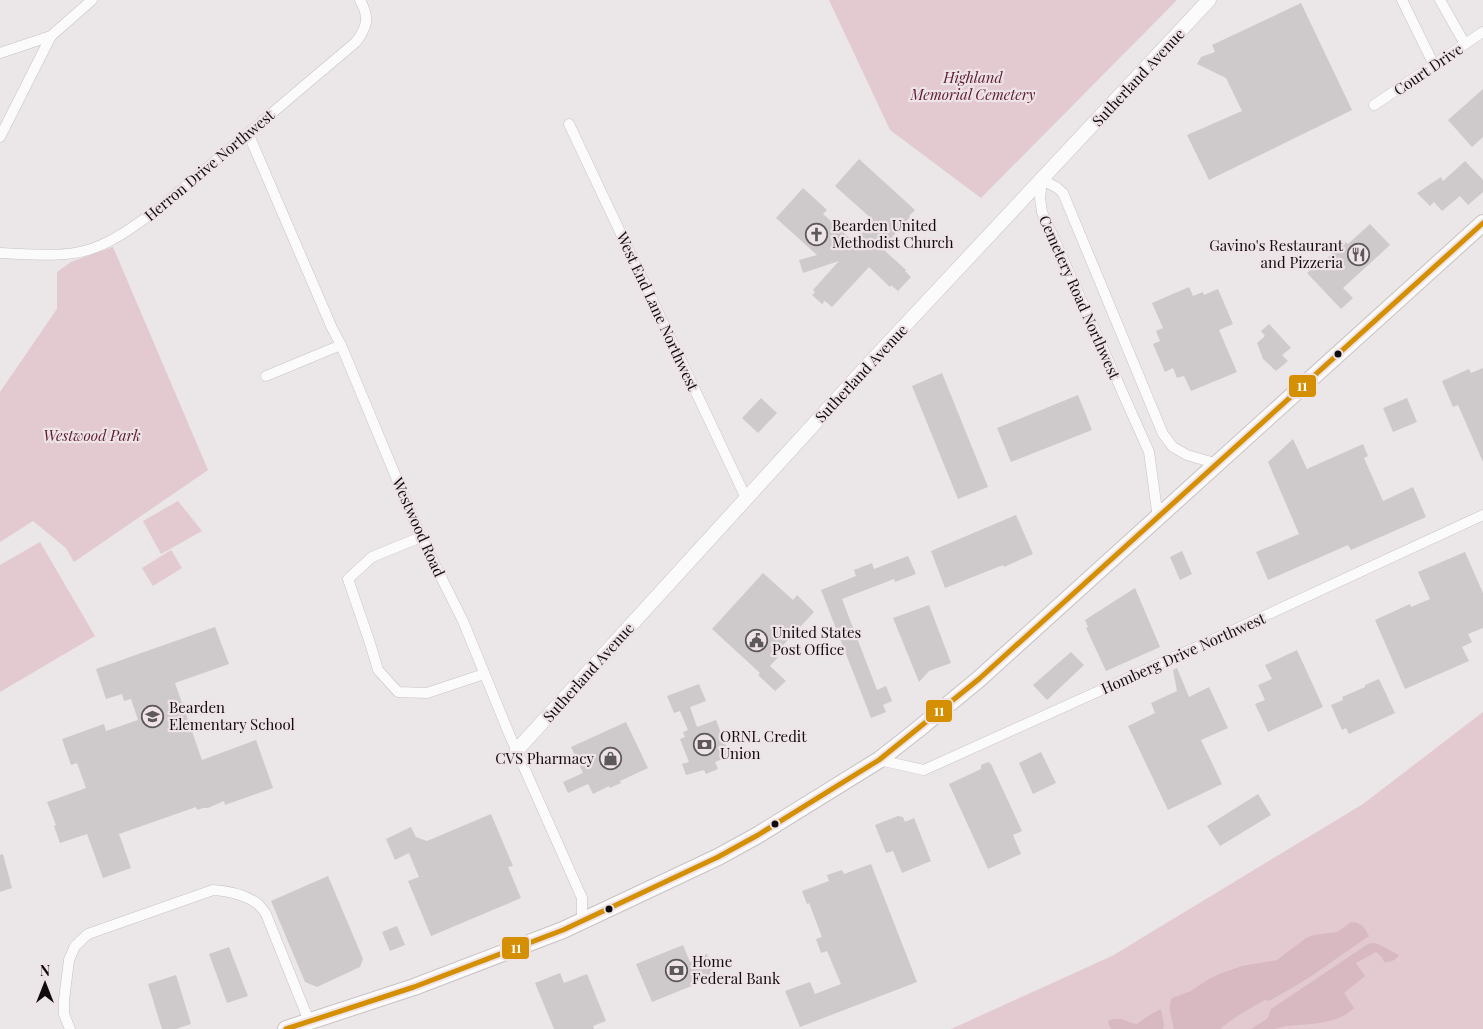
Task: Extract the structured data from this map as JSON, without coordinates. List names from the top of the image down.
{
  "streets": {
    "street": [
      "Court Drive",
      "Sutherland Avenue",
      "Herron Drive Northwest",
      "Cemetery Road Northwest",
      "West End Lane Northwest",
      "Westwood Road",
      "Homberg Drive Northwest"
    ]
  },
  "crossings": [
    ["Sutherland Avenue", "Cemetery Road Northwest"],
    ["Sutherland Avenue", "West End Lane Northwest"],
    ["Sutherland Avenue", "Westwood Road"],
    ["Herron Drive Northwest", "Westwood Road"]
  ],
  "parks": ["Highland Memorial Cemetery", "Westwood Park"],
  "places": {
    "church": ["Bearden United Methodist Church"],
    "restaurant": ["Gavino's Restaurant and Pizzeria"],
    "public building": ["United States Post Office"],
    "school or university": ["Bearden Elementary School"],
    "bank": ["ORNL Credit Union", "Home Federal Bank"],
    "shop": ["CVS Pharmacy"]
  },
  "lines": ["transit line 11"],
  "north": "top"
}
